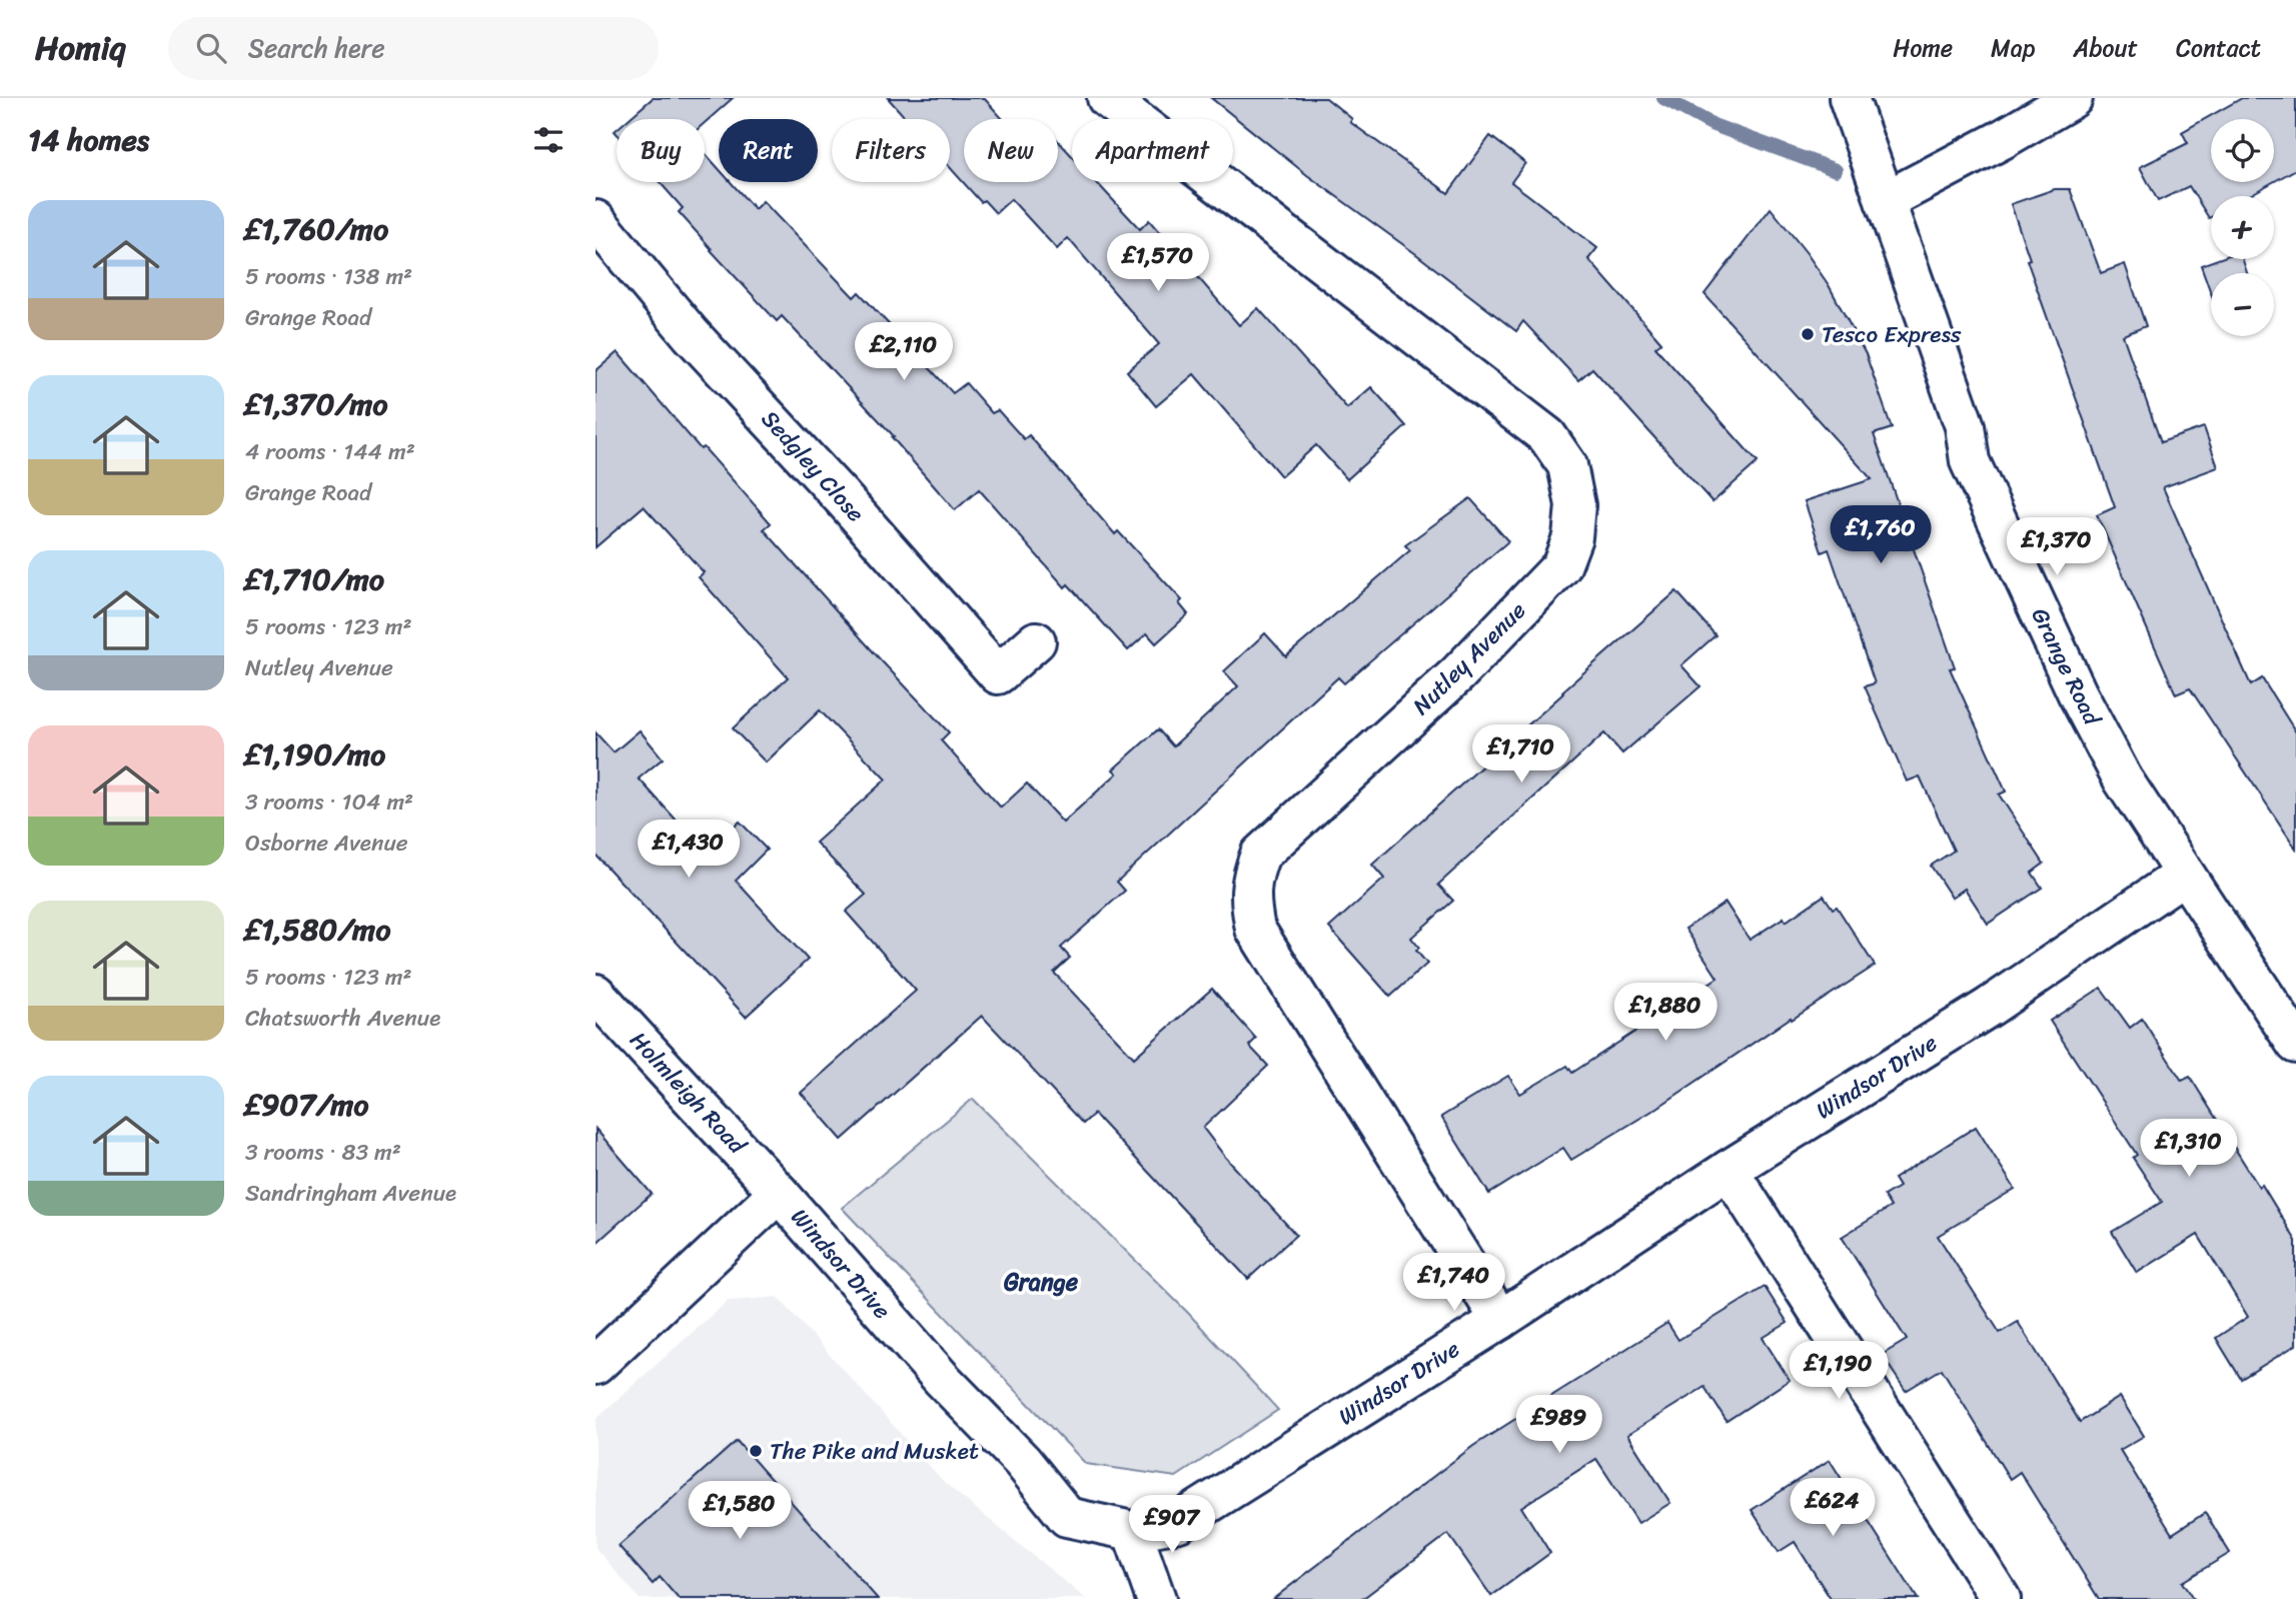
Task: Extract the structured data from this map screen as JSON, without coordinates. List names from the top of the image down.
{
  "streets": {
    "street": [
      "Sedgley Close",
      "Nutley Avenue",
      "Grange Road",
      "Windsor Drive",
      "Holmleigh Road"
    ]
  },
  "crossings": [
    ["Nutley Avenue", "Windsor Drive"],
    ["Grange Road", "Windsor Drive"],
    ["Windsor Drive", "Holmleigh Road"]
  ],
  "districts": ["Grange"],
  "places": ["Tesco Express", "The Pike and Musket"],
  "page": {
    "header": "Homiq",
    "search": "Search here",
    "nav": [
      "Home",
      "Map",
      "About",
      "Contact"
    ],
    "heading": "14 homes",
    "map_buttons": ["+", "−"],
    "chip": [
      "Buy",
      "Rent",
      "Filters",
      "New",
      "Apartment"
    ],
    "list": [
      {
        "name": "£1,760/mo",
        "note": "5 rooms · 138 m² · Grange Road"
      },
      {
        "name": "£1,370/mo",
        "note": "4 rooms · 144 m² · Grange Road"
      },
      {
        "name": "£1,710/mo",
        "note": "5 rooms · 123 m² · Nutley Avenue"
      },
      {
        "name": "£1,190/mo",
        "note": "3 rooms · 104 m² · Osborne Avenue"
      },
      {
        "name": "£1,580/mo",
        "note": "5 rooms · 123 m² · Chatsworth Avenue"
      },
      {
        "name": "£907/mo",
        "note": "3 rooms · 83 m² · Sandringham Avenue"
      }
    ],
    "price": [
      "£1,570",
      "£2,110",
      "£1,760",
      "£1,370",
      "£1,710",
      "£1,430",
      "£1,880",
      "£1,310",
      "£1,740",
      "£1,190",
      "£989",
      "£624",
      "£1,580",
      "£907"
    ]
  }
}
